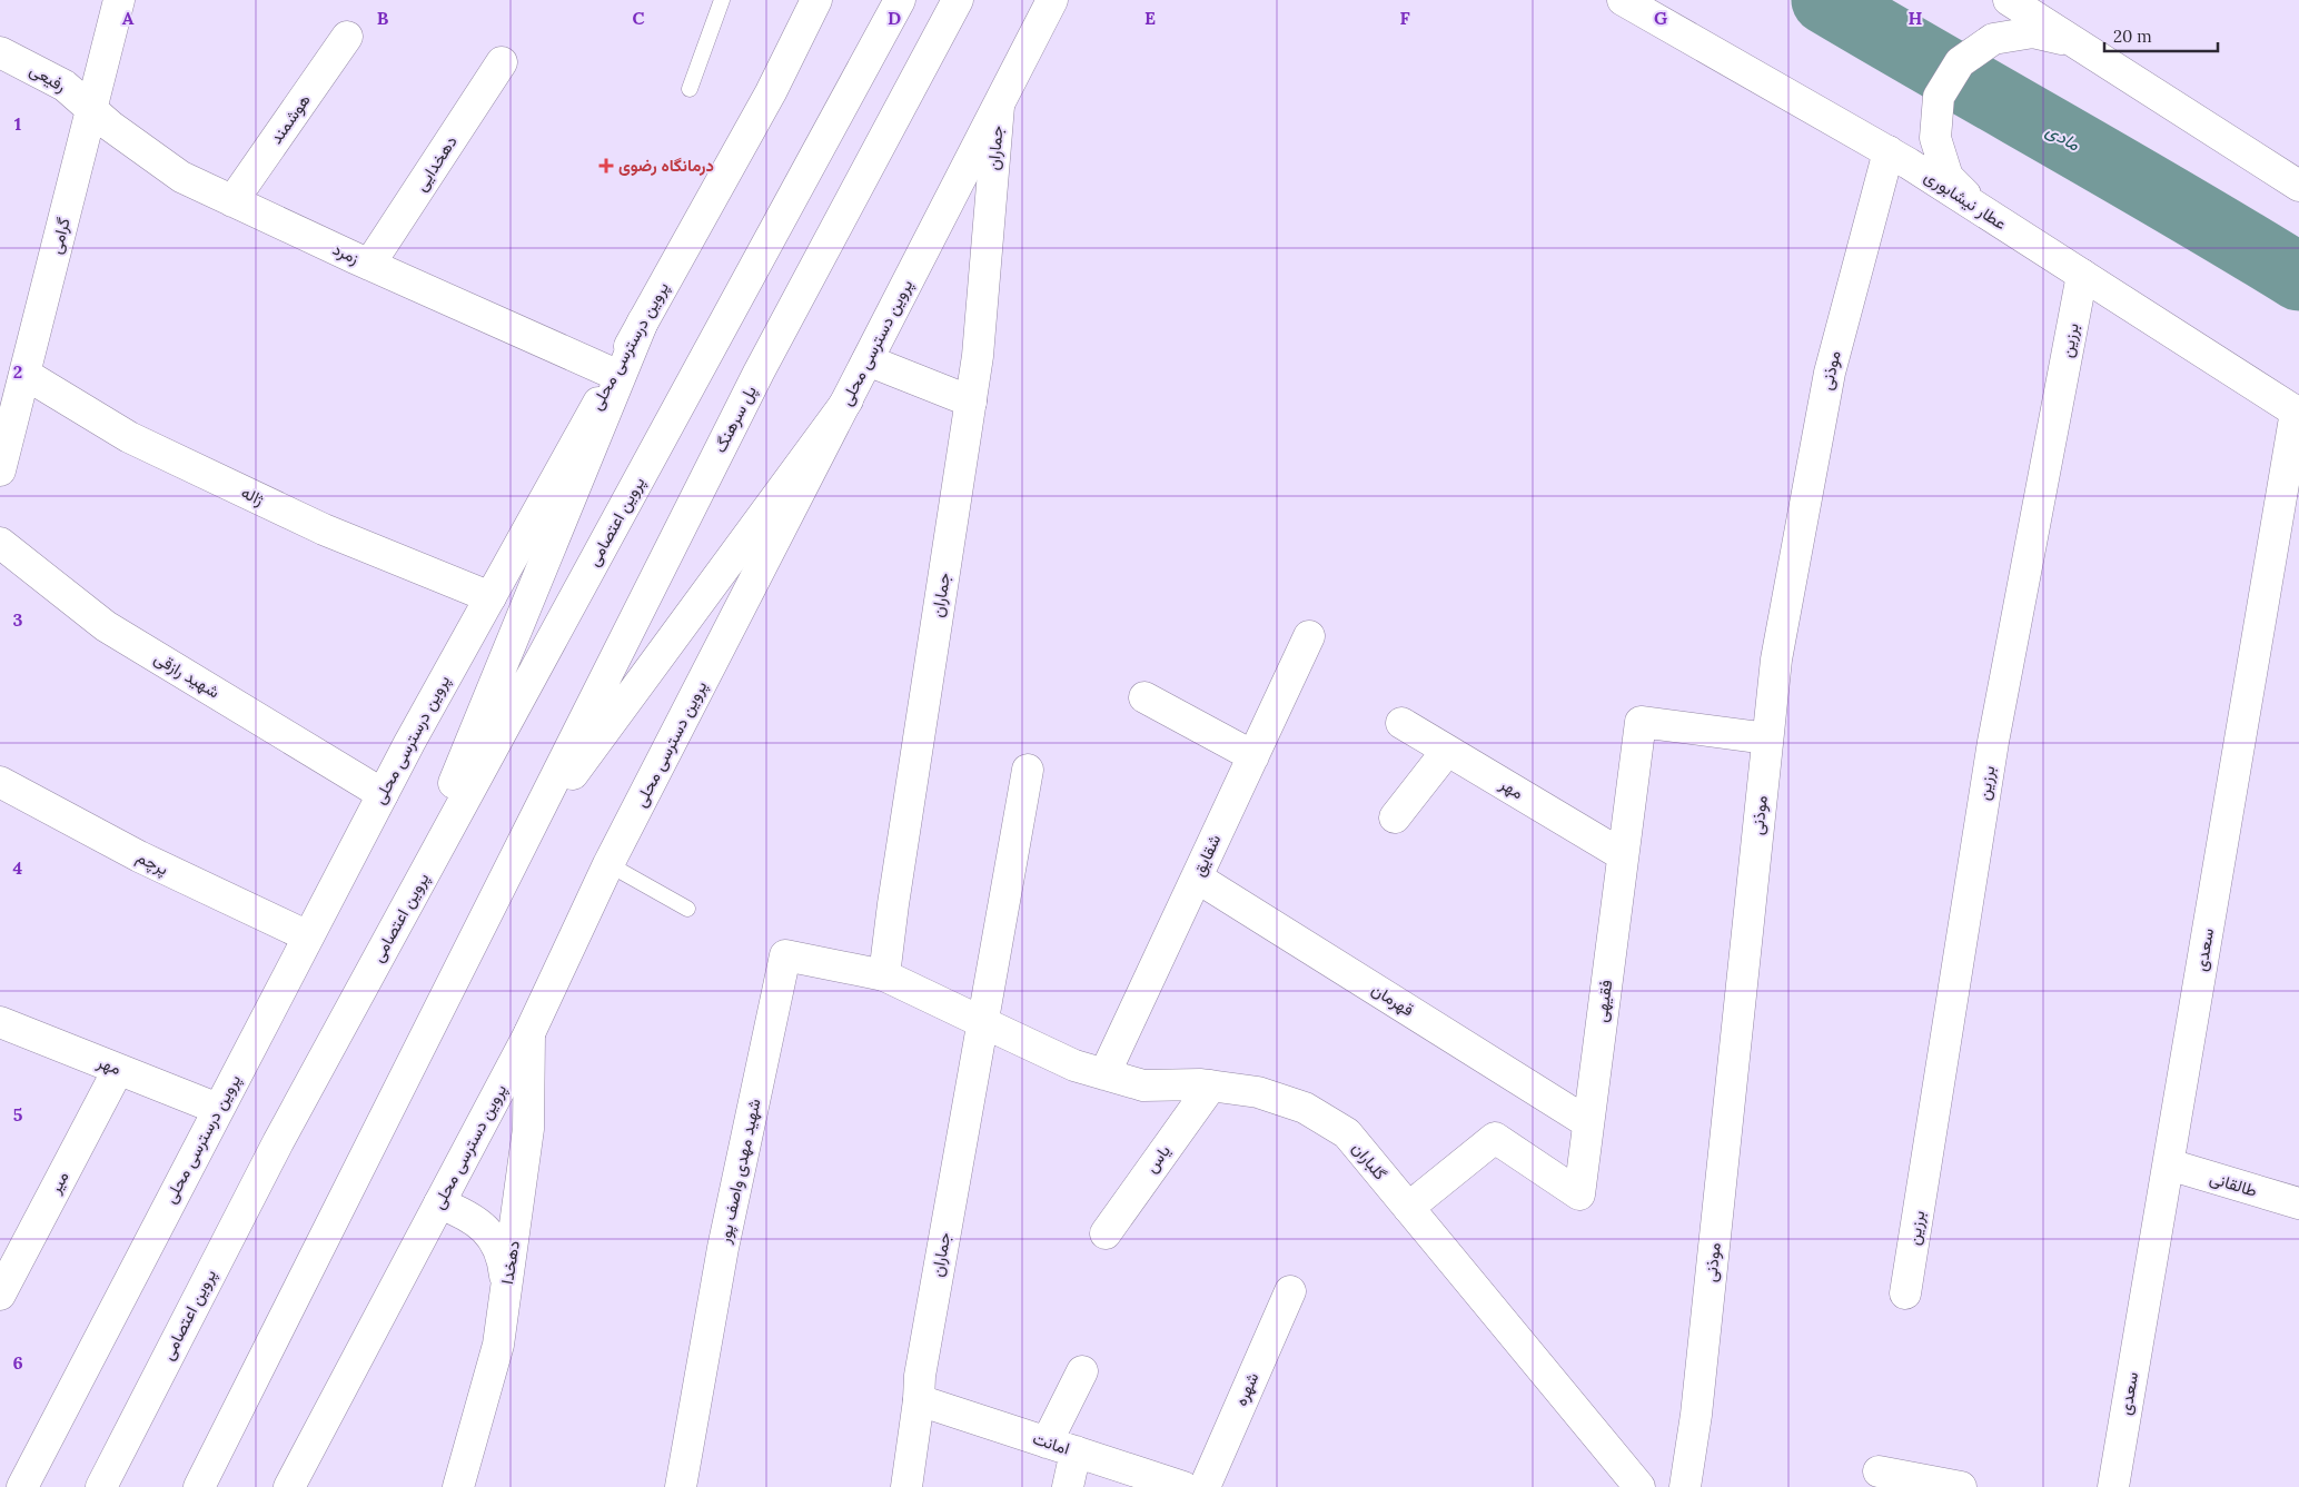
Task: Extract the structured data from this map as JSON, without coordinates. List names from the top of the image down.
{
  "streets": {
    "street": [
      "رفیعی",
      "هوشمند",
      "جماران",
      "دهخدایی",
      "عطار نیشابوری",
      "گرامی",
      "زمرد",
      "برزین",
      "پروین دسترسی محلی",
      "پروین درسترسی محلی",
      "موذنی",
      "پل سرهنگ",
      "ژاله",
      "پروین اعتصامی",
      "شهید رازقی",
      "مهر",
      "شقایق",
      "پرچم",
      "سعدی",
      "قهرمان",
      "فقیهی",
      "یاس",
      "گلباران",
      "شهید مهدی واصف پور",
      "میر",
      "طالقانی",
      "دهخدا",
      "شهره",
      "امانت"
    ]
  },
  "crossings": [
    ["رفیعی", "گرامی"],
    ["رفیعی", "زمرد"],
    ["هوشمند", "زمرد"],
    ["جماران", "پروین دسترسی محلی"],
    ["جماران", "گلباران"],
    ["جماران", "شهید مهدی واصف پور"],
    ["جماران", "امانت"],
    ["دهخدایی", "زمرد"],
    ["عطار نیشابوری", "برزین"],
    ["عطار نیشابوری", "موذنی"],
    ["عطار نیشابوری", "سعدی"],
    ["گرامی", "زمرد"],
    ["گرامی", "ژاله"],
    ["زمرد", "پروین درسترسی محلی"],
    ["پروین دسترسی محلی", "دهخدا"],
    ["پروین درسترسی محلی", "ژاله"],
    ["پروین درسترسی محلی", "شهید رازقی"],
    ["پروین درسترسی محلی", "مهر"],
    ["پروین درسترسی محلی", "پرچم"],
    ["موذنی", "فقیهی"],
    ["مهر", "فقیهی"],
    ["مهر", "میر"],
    ["شقایق", "قهرمان"],
    ["شقایق", "گلباران"],
    ["سعدی", "طالقانی"],
    ["قهرمان", "فقیهی"],
    ["فقیهی", "گلباران"],
    ["یاس", "گلباران"]
  ],
  "water": ["مادی"],
  "places": {
    "health": ["درمانگاه رضوی"]
  },
  "scale_bar": "20 m",
  "grid": {
    "columns": [
      "A",
      "B",
      "C",
      "D",
      "E",
      "F",
      "G",
      "H"
    ],
    "rows": [
      "1",
      "2",
      "3",
      "4",
      "5",
      "6"
    ]
  }
}
